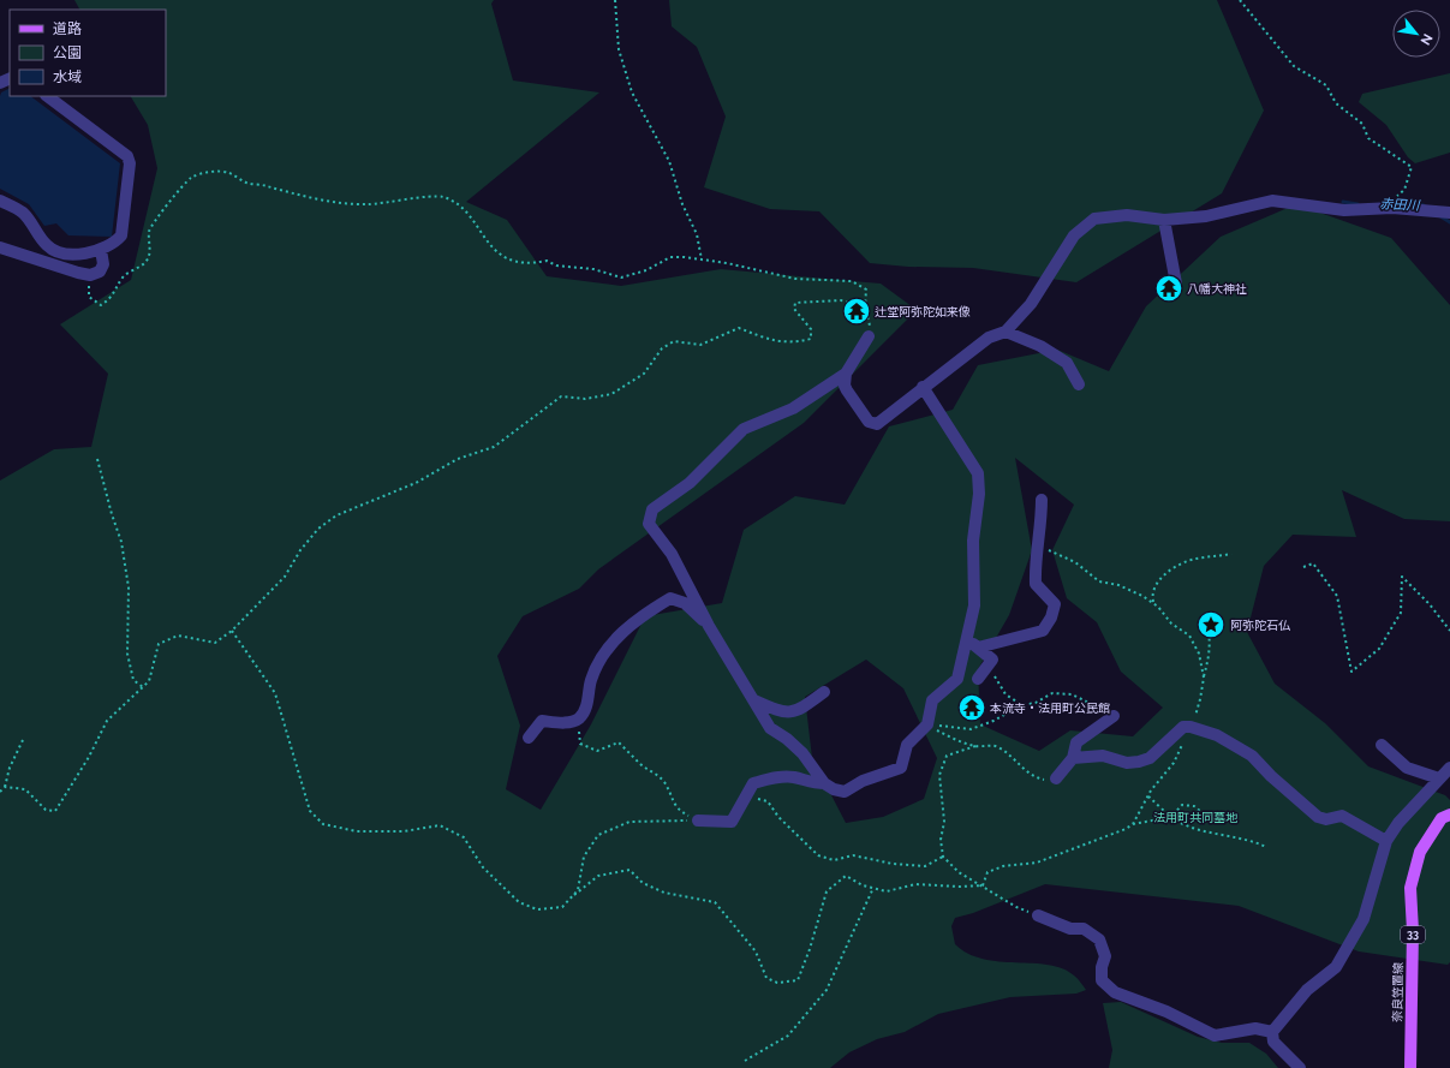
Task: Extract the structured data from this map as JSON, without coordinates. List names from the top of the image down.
{
  "streets": {
    "main road": ["33", "奈良笠置線"]
  },
  "water": ["赤田川"],
  "parks": ["法用町共同墓地"],
  "places": {
    "temple": ["八幡大神社", "辻堂阿弥陀如来像", "本流寺・法用町公民館"],
    "place": ["阿弥陀石仏"]
  },
  "legend": ["道路", "公園", "水域"],
  "north": "bottom right"
}
